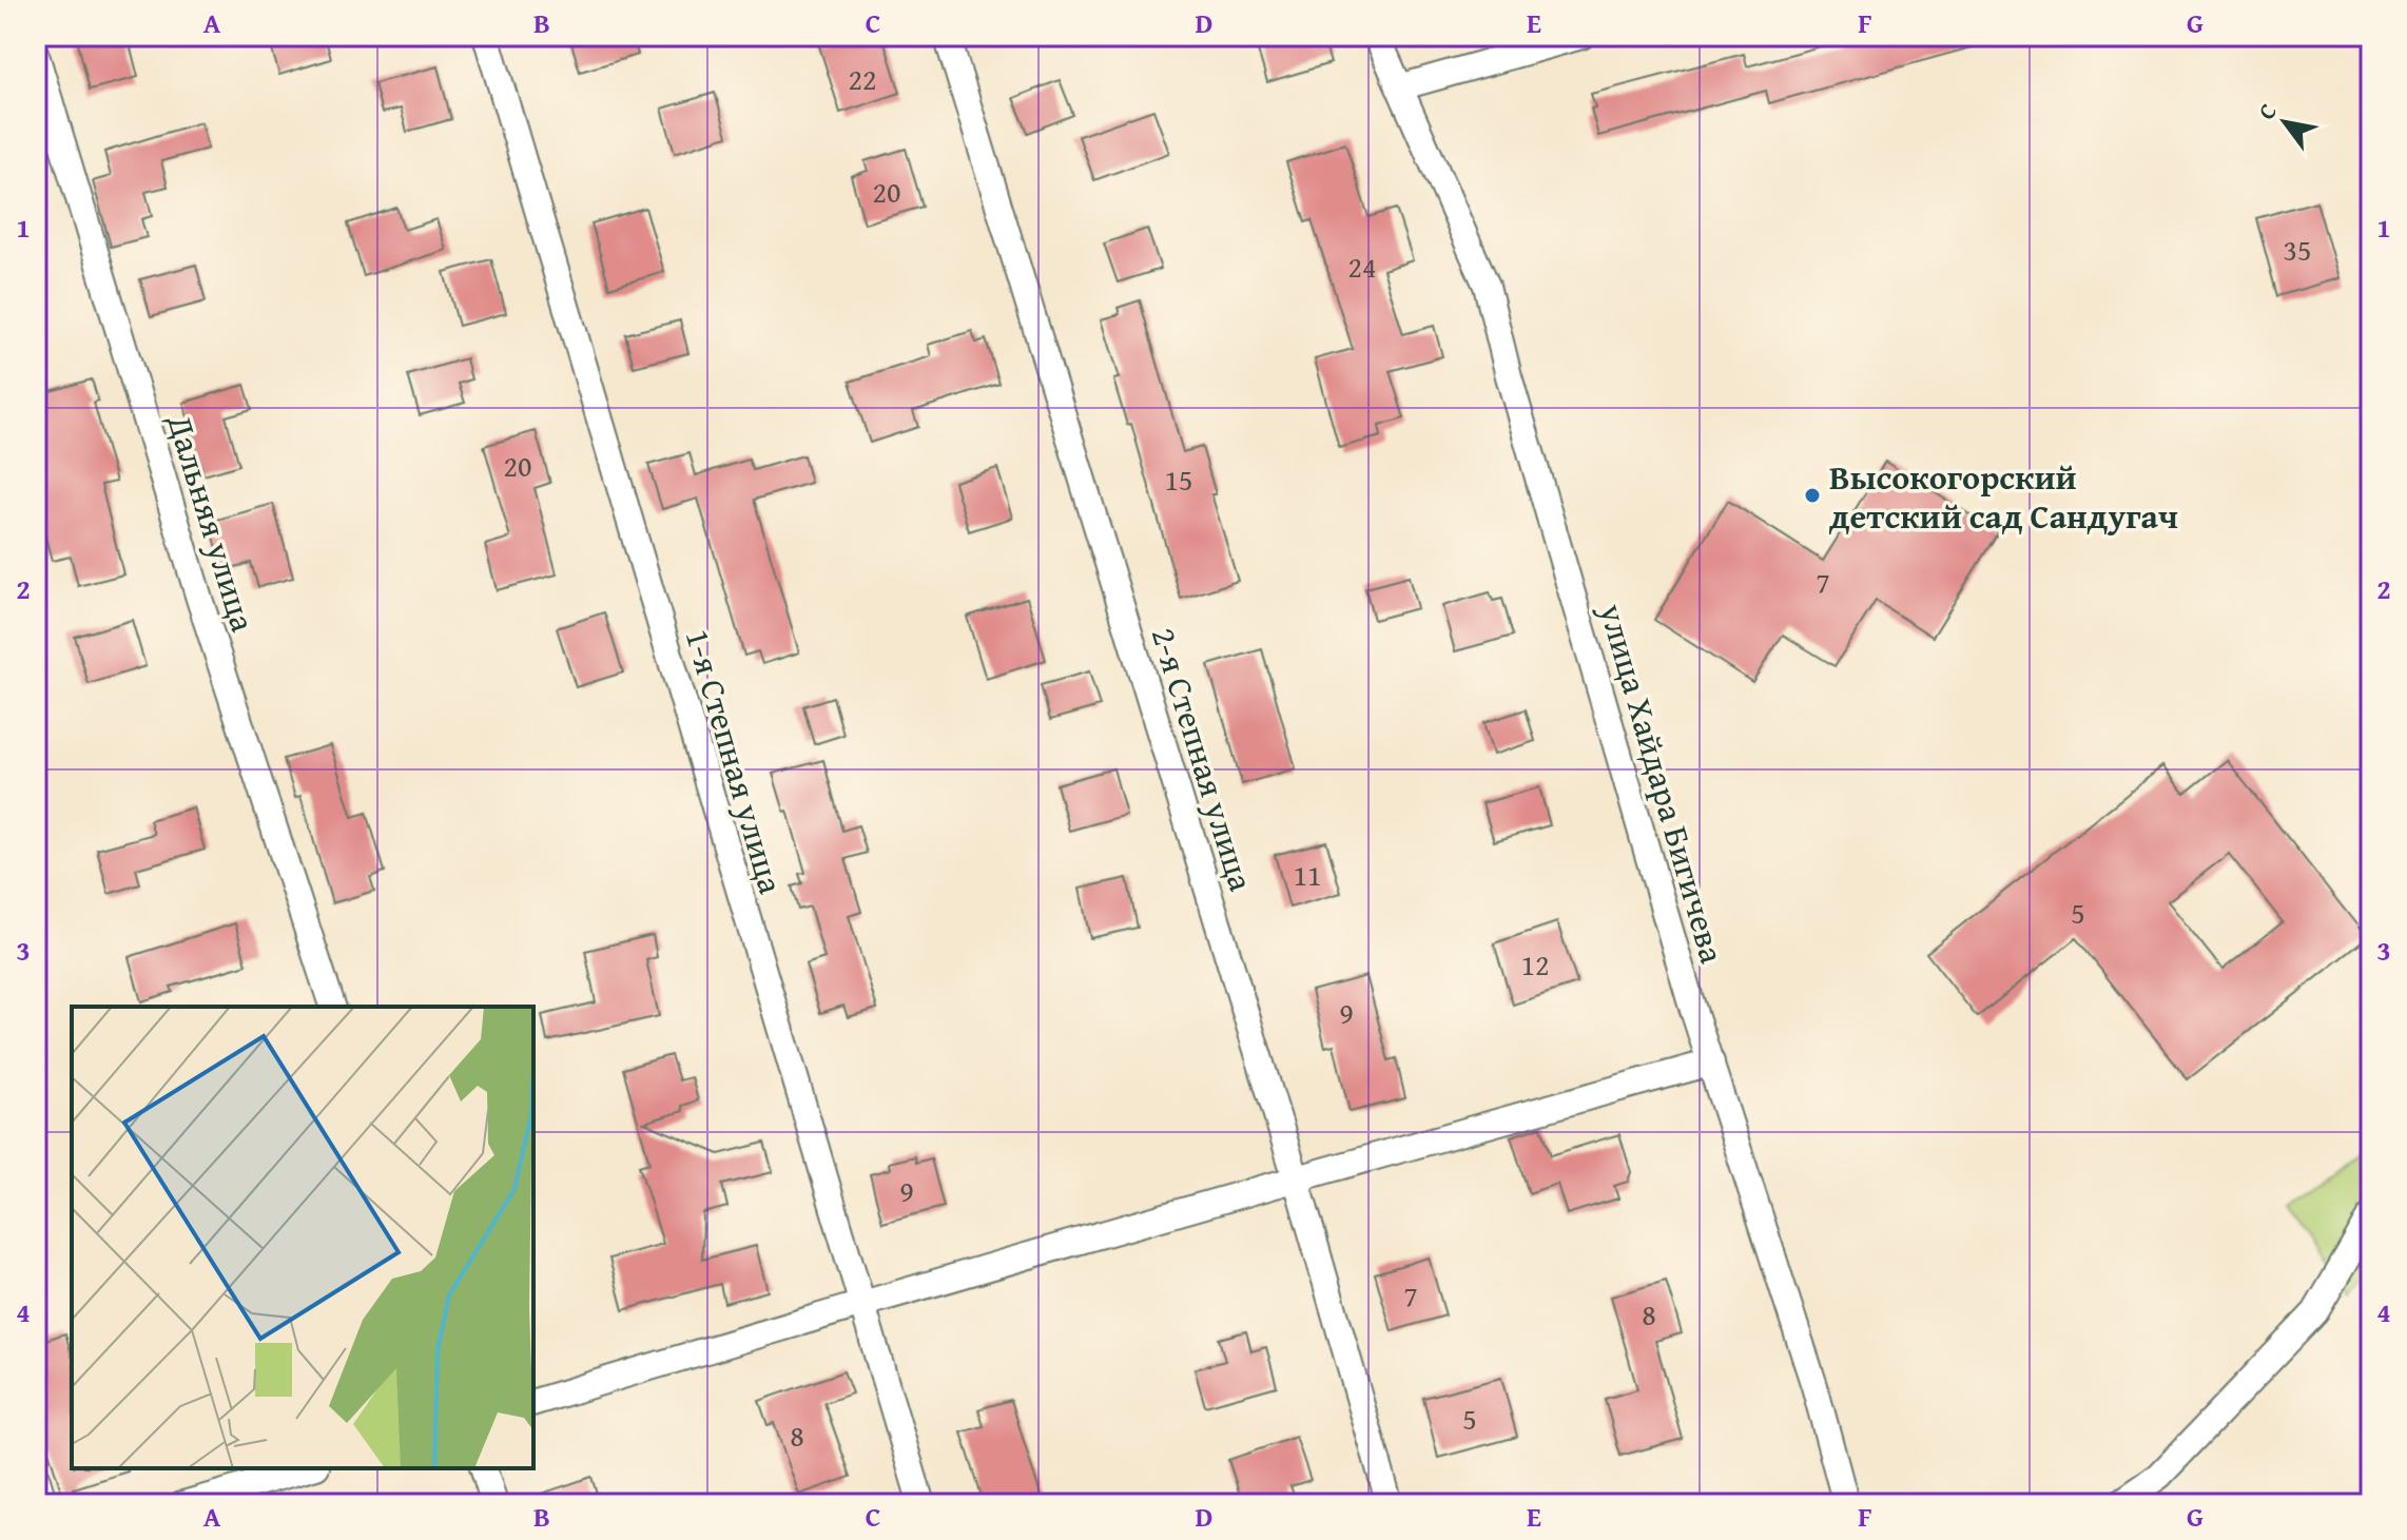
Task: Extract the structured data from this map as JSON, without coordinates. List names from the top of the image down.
{
  "streets": {
    "street": [
      "Дальняя улица",
      "2-я Степная улица",
      "1-я Степная улица",
      "улица Хайдара Бигичева"
    ]
  },
  "places": ["Высокогорский детский сад Сандугач"],
  "house_numbers": [
    "22",
    "20",
    "35",
    "24",
    "20",
    "15",
    "7",
    "11",
    "5",
    "12",
    "9",
    "9",
    "7",
    "8",
    "5",
    "8"
  ],
  "north": "top left",
  "grid": {
    "columns": [
      "A",
      "B",
      "C",
      "D",
      "E",
      "F",
      "G"
    ],
    "rows": [
      "1",
      "2",
      "3",
      "4"
    ]
  }
}
